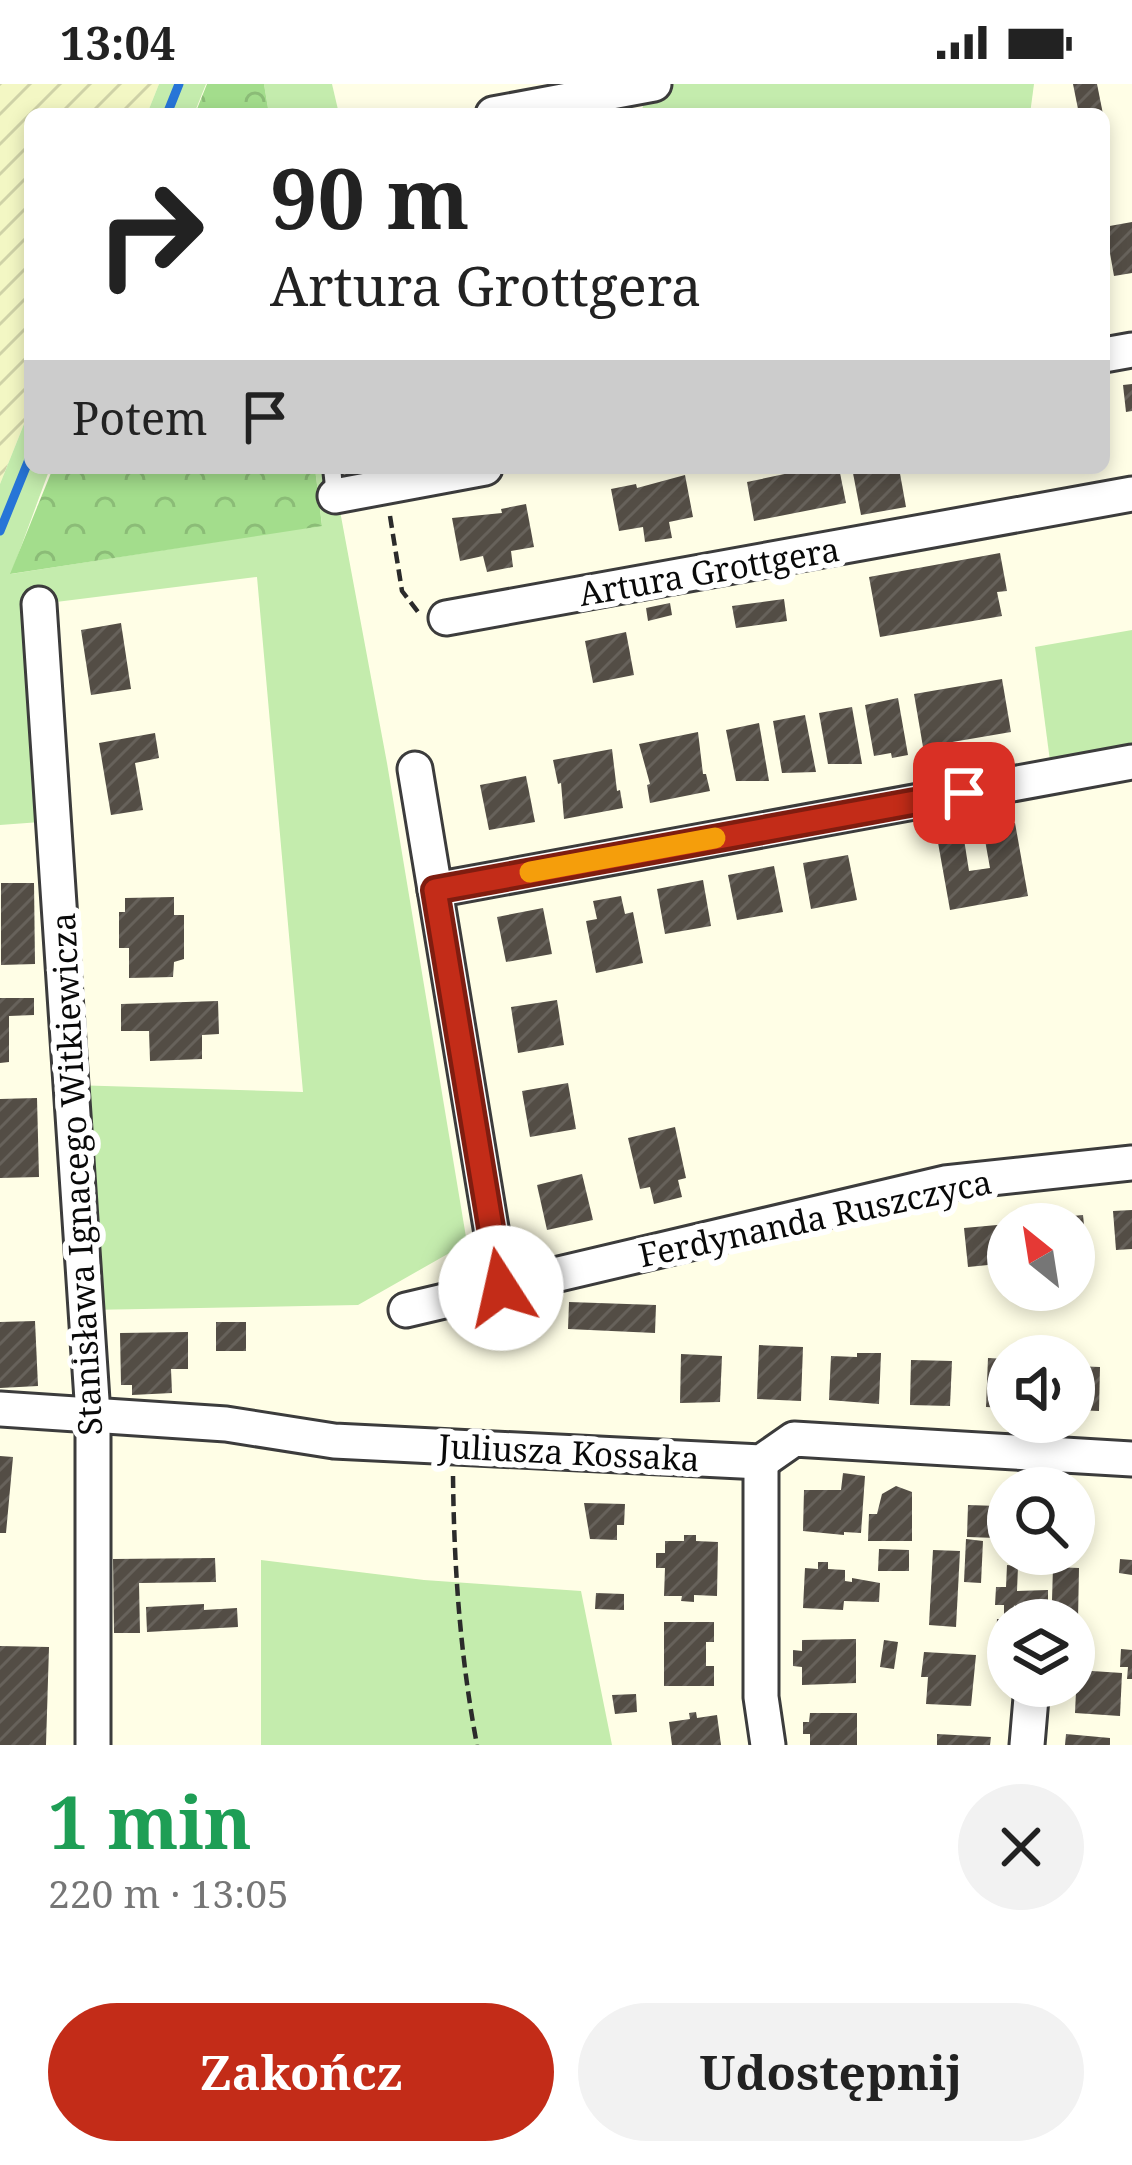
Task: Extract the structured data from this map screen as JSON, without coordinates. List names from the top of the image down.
{
  "streets": {
    "street": [
      "Artura Grottgera",
      "Stanisława Ignacego Witkiewicza",
      "Ferdynanda Ruszczyca",
      "Juliusza Kossaka"
    ]
  },
  "crossings": [
    ["Stanisława Ignacego Witkiewicza", "Juliusza Kossaka"]
  ],
  "north": "top left",
  "page": {
    "status": "13:04",
    "turn": ["90 m", "Artura Grottgera"],
    "then": "Potem",
    "heading": ["1 min", "220 m · 13:05"],
    "buttons": ["Zakończ", "Udostępnij"]
  }
}
